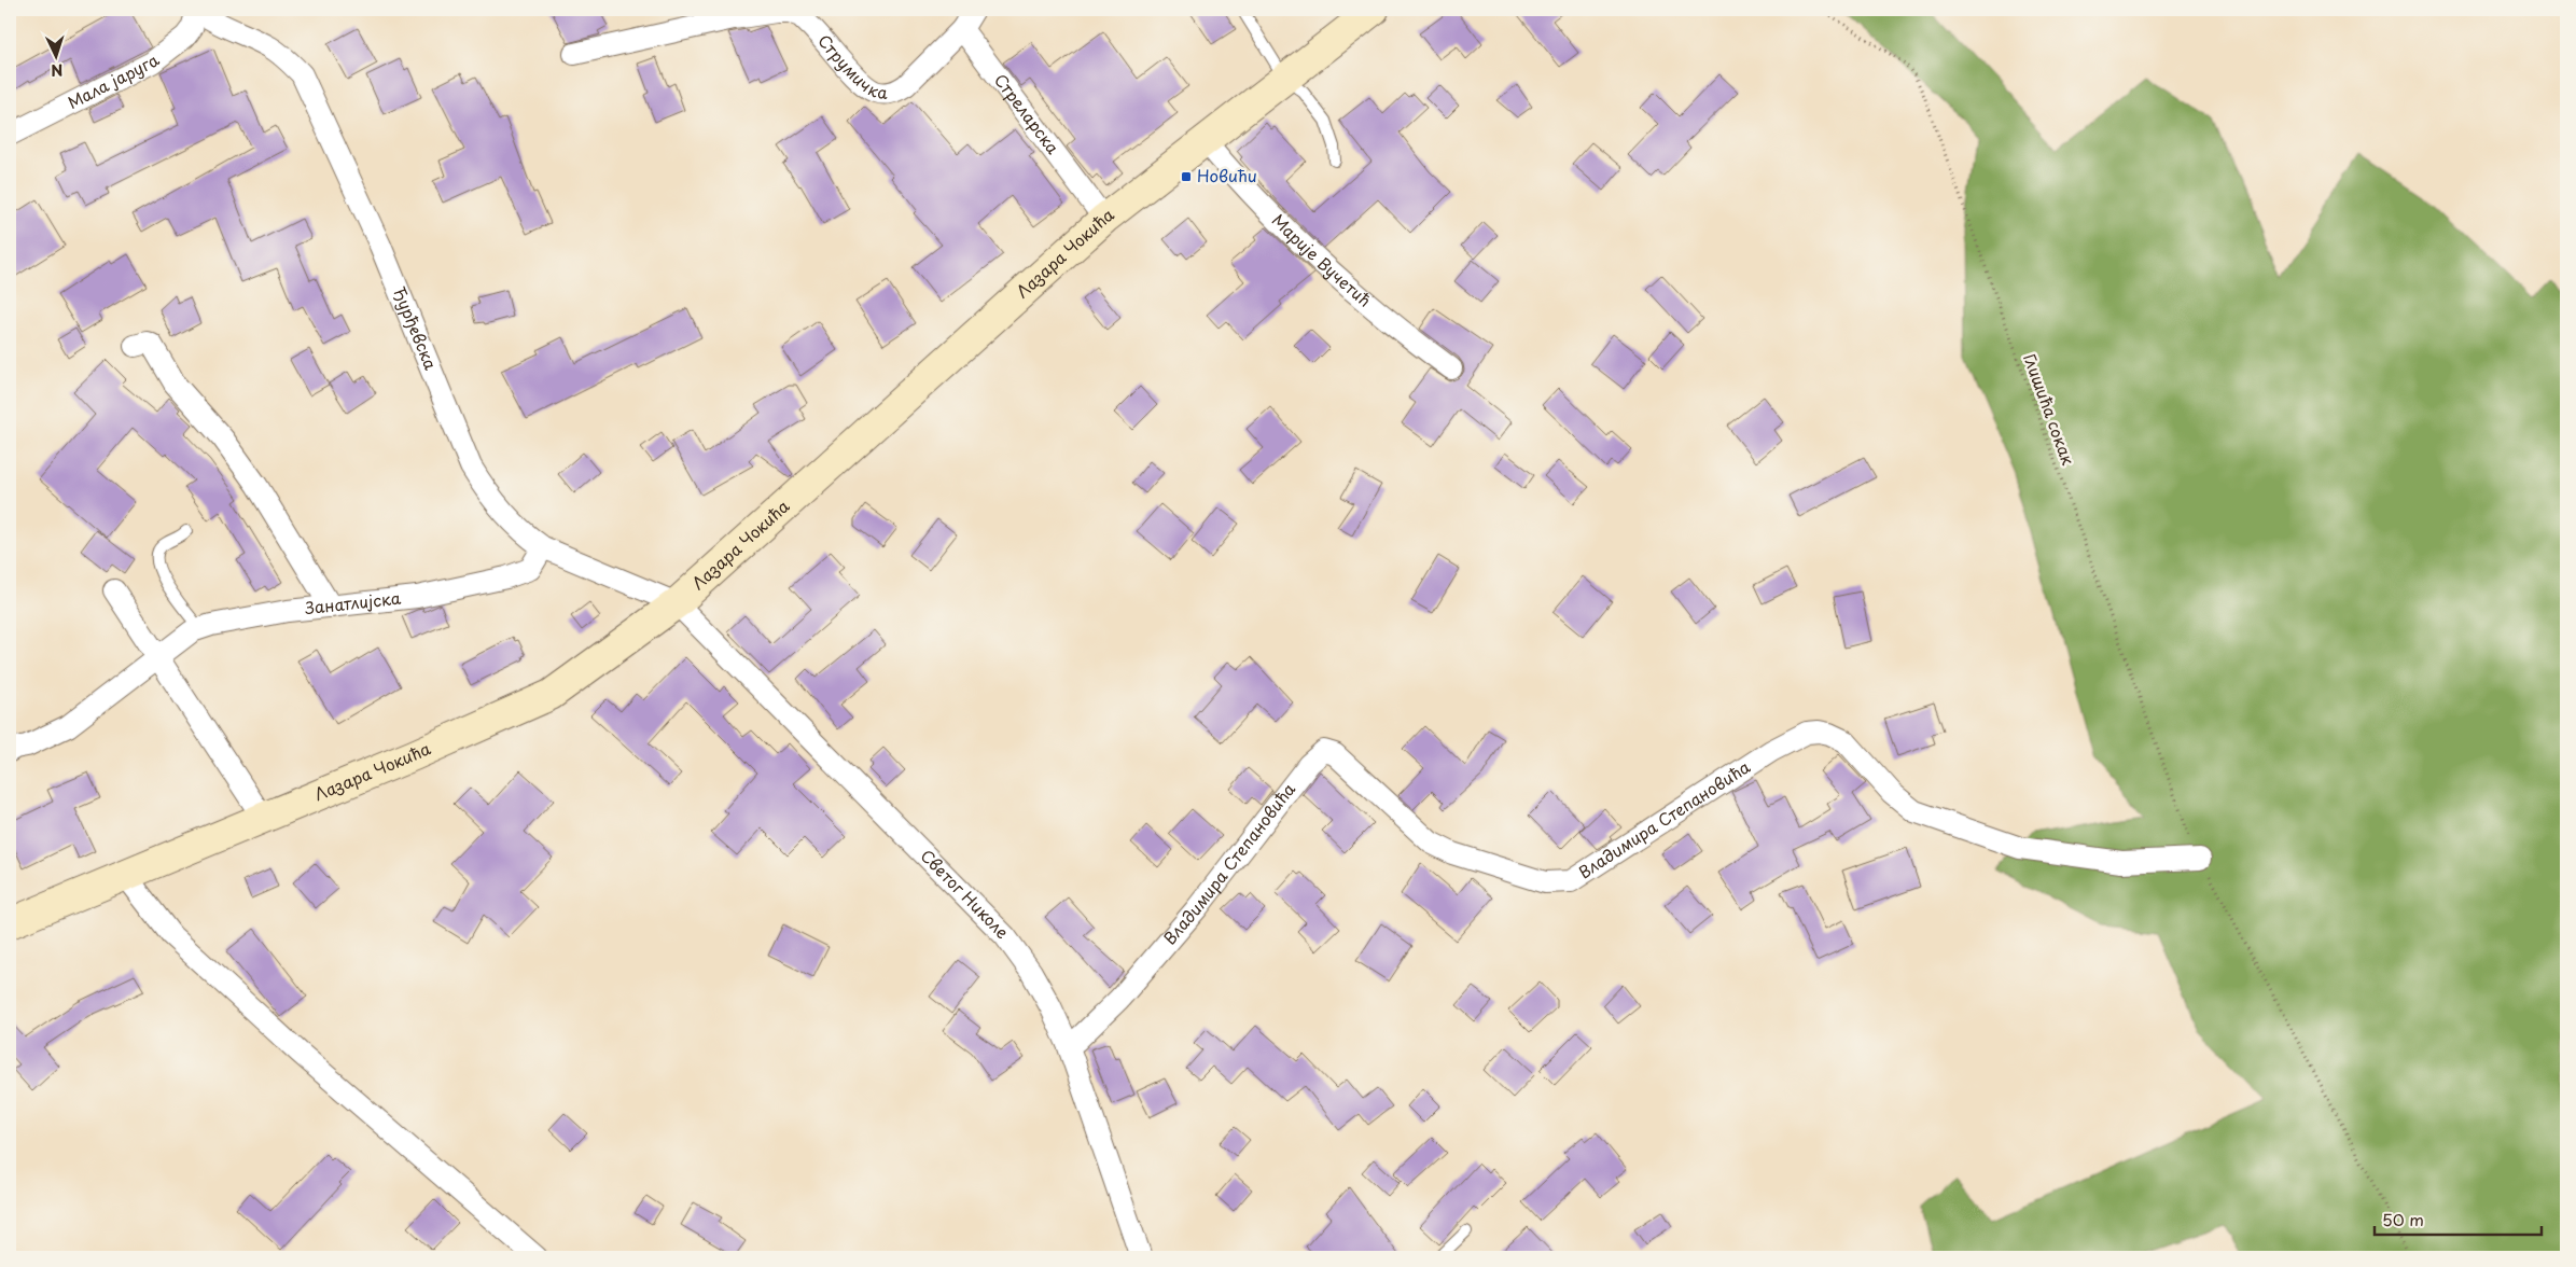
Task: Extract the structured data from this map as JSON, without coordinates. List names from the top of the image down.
{
  "streets": {
    "street": [
      "Струмичка",
      "Мала јаруга",
      "Стреларска",
      "Лазара Чокића",
      "Марије Вучетић",
      "Ђурђевска",
      "Занатлијска",
      "Владимира Степановића",
      "Светог Николе"
    ],
    "path": ["Глишића сокак"]
  },
  "crossings": [
    ["Струмичка", "Стреларска"],
    ["Мала јаруга", "Ђурђевска"],
    ["Стреларска", "Лазара Чокића"],
    ["Лазара Чокића", "Марије Вучетић"],
    ["Лазара Чокића", "Ђурђевска"],
    ["Лазара Чокића", "Светог Николе"],
    ["Ђурђевска", "Занатлијска"],
    ["Ђурђевска", "Светог Николе"],
    ["Глишића сокак", "Владимира Степановића"],
    ["Владимира Степановића", "Светог Николе"]
  ],
  "places": {
    "transit": ["Новићи"]
  },
  "scale_bar": "50 m",
  "north": "bottom"
}
